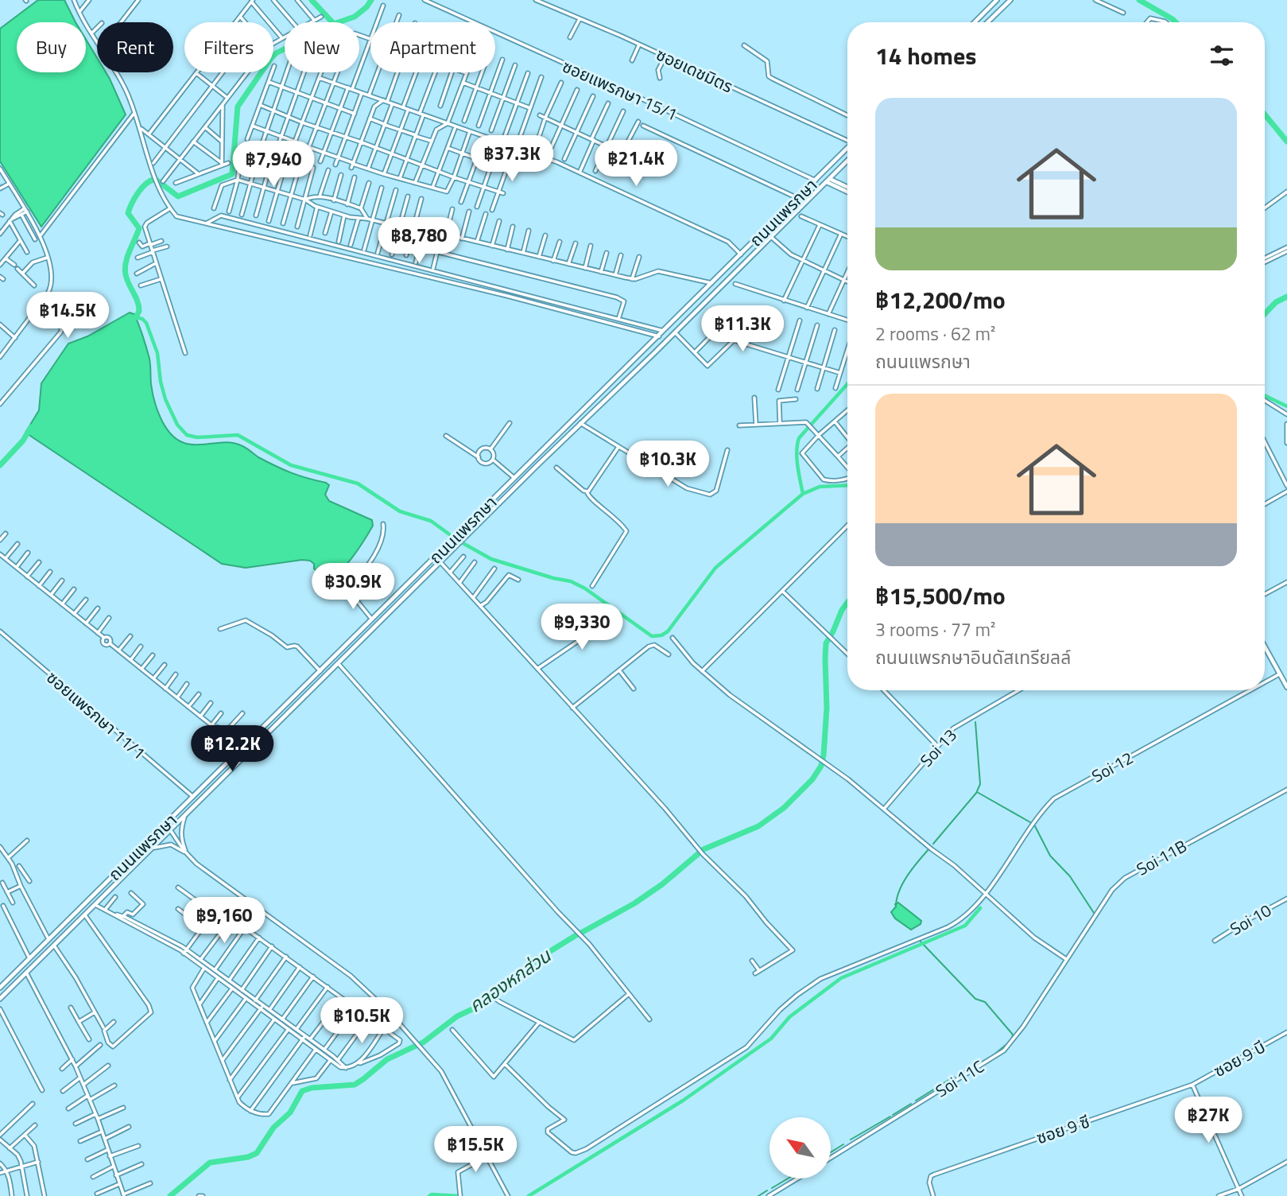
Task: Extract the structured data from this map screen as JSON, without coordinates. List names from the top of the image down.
{
  "streets": {
    "main road": ["ถนนแพรกษา"],
    "street": [
      "ซอยเดชมิตร",
      "ซอยแพรกษา 15/1",
      "ซอยแพรกษา 11/1",
      "Soi 13",
      "Soi 12",
      "Soi 11B",
      "Soi 10",
      "ซอย 9 บี",
      "Soi 11C",
      "ซอย 9 ซี"
    ]
  },
  "crossings": [
    ["ซอยแพรกษา 15/1", "ถนนแพรกษา"],
    ["ถนนแพรกษา", "ซอยแพรกษา 11/1"],
    ["Soi 11B", "Soi 11C"],
    ["ซอย 9 บี", "ซอย 9 ซี"]
  ],
  "water": ["คลองหกส่วน"],
  "north": "top left",
  "page": {
    "chip": [
      "Buy",
      "Rent",
      "Filters",
      "New",
      "Apartment"
    ],
    "heading": "14 homes",
    "list": [
      {
        "name": "฿12,200/mo",
        "note": "2 rooms · 62 m² · ถนนแพรกษา"
      },
      {
        "name": "฿15,500/mo",
        "note": "3 rooms · 77 m² · ถนนแพรกษาอินดัสเทรียลล์"
      }
    ],
    "price": [
      "฿37.3K",
      "฿21.4K",
      "฿7,940",
      "฿8,780",
      "฿14.5K",
      "฿11.3K",
      "฿10.3K",
      "฿30.9K",
      "฿9,330",
      "฿12.2K",
      "฿9,160",
      "฿10.5K",
      "฿27K",
      "฿15.5K"
    ]
  }
}
